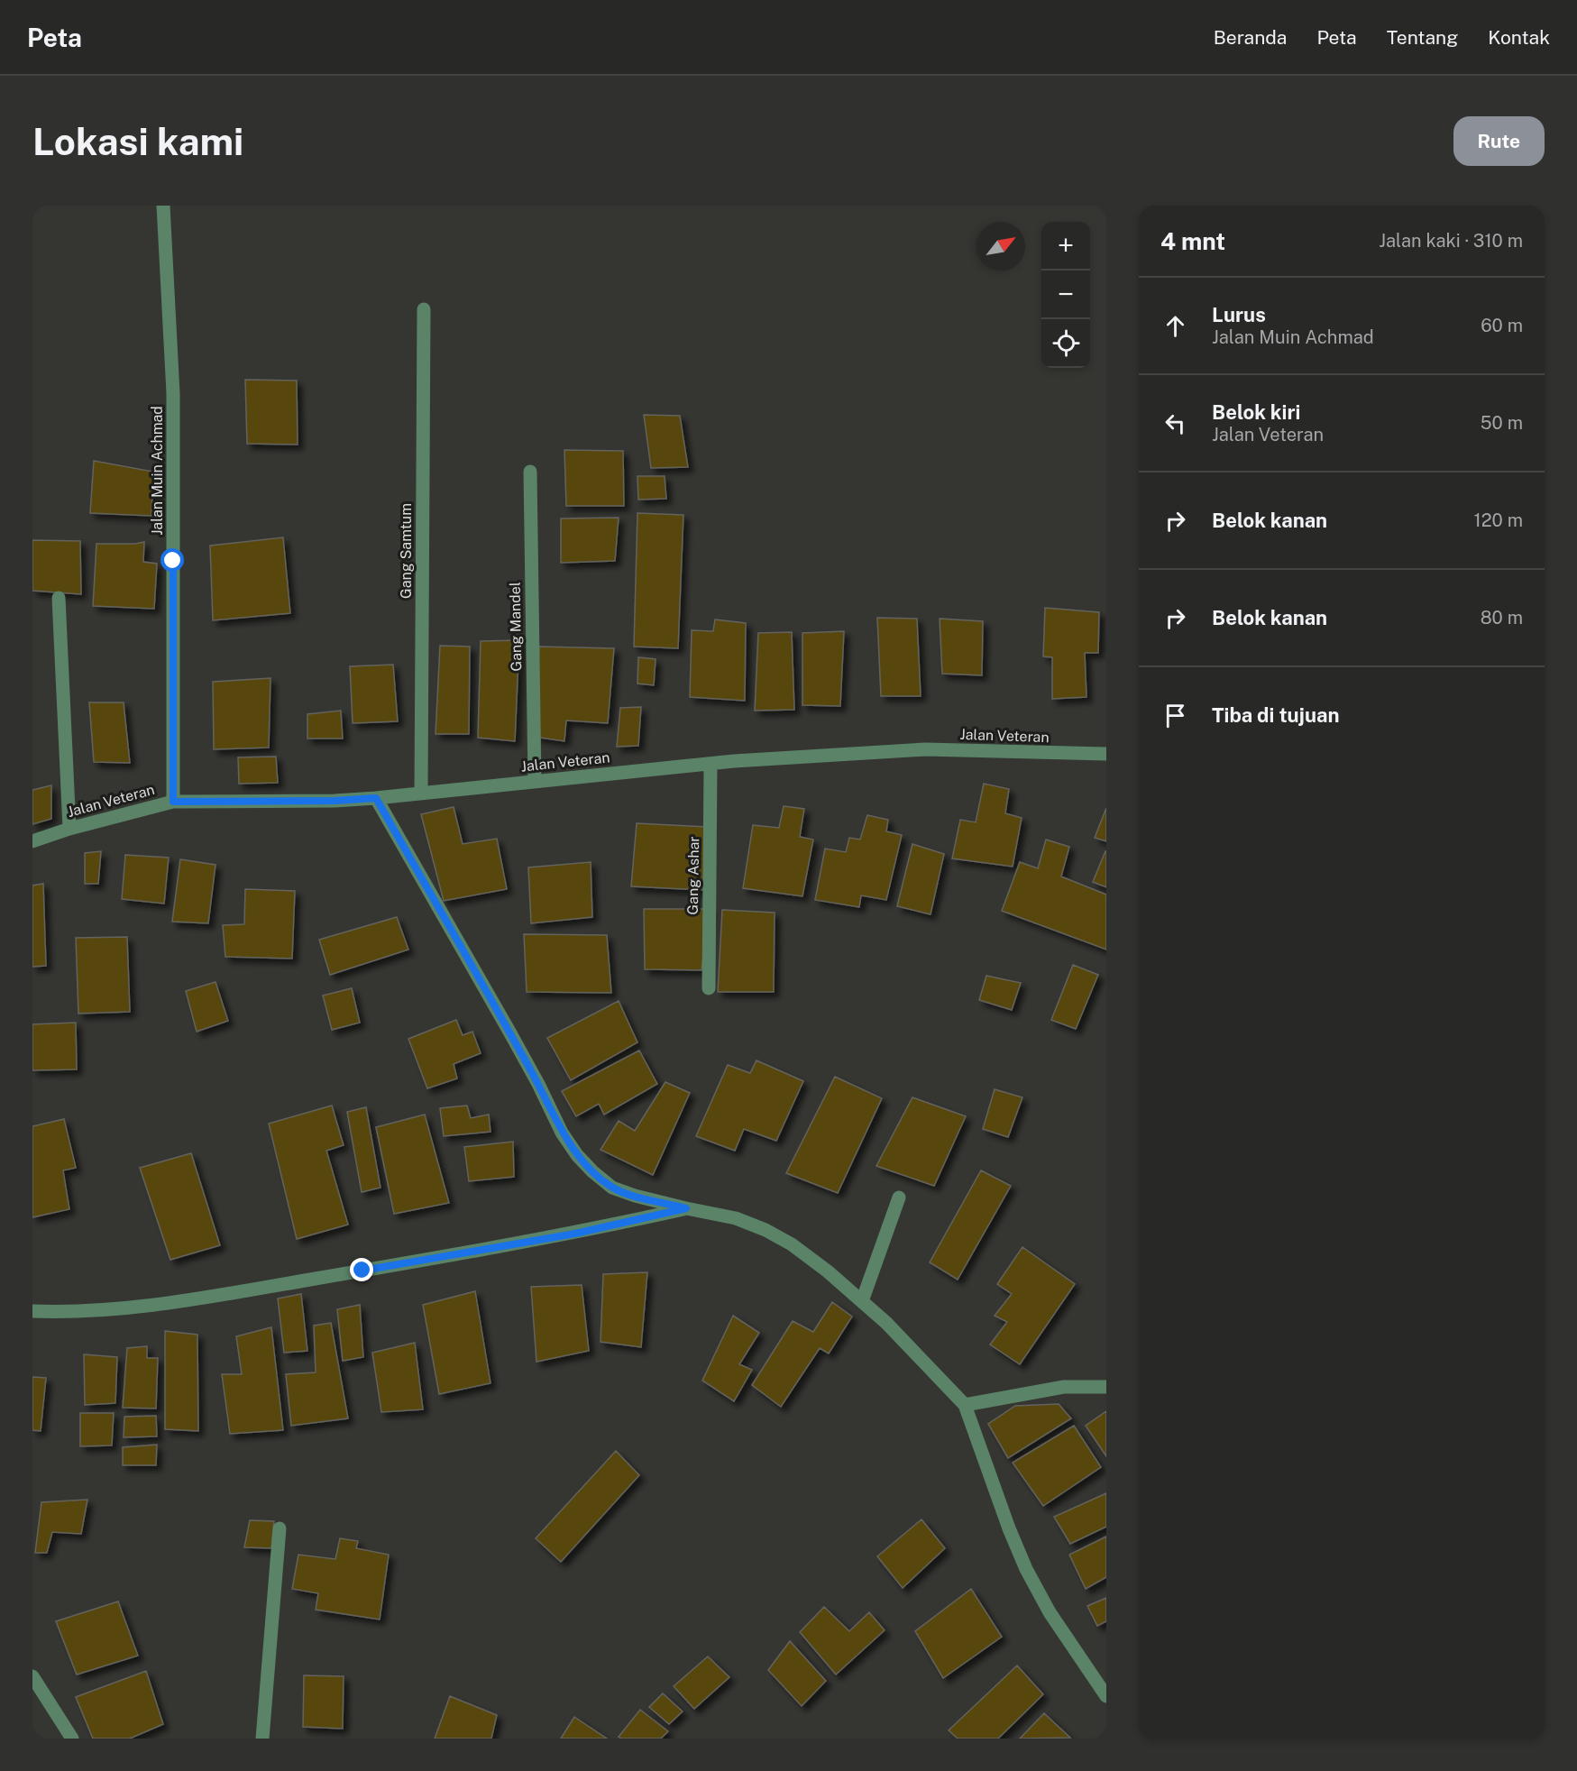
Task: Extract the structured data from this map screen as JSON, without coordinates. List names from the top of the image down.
{
  "streets": {
    "street": [
      "Jalan Muin Achmad",
      "Gang Samtum",
      "Gang Mandel",
      "Jalan Veteran",
      "Gang Ashar"
    ]
  },
  "crossings": [
    ["Jalan Muin Achmad", "Jalan Veteran"],
    ["Gang Samtum", "Jalan Veteran"],
    ["Gang Mandel", "Jalan Veteran"],
    ["Jalan Veteran", "Gang Ashar"]
  ],
  "north": "top right",
  "page": {
    "header": "Peta",
    "nav": [
      "Beranda",
      "Peta",
      "Tentang",
      "Kontak"
    ],
    "buttons": "Rute",
    "title": "Lokasi kami",
    "heading": ["4 mnt", "Jalan kaki · 310 m"],
    "map_buttons": ["+", "−"],
    "list": [
      ["Lurus", "Jalan Muin Achmad", "60 m"],
      ["Belok kiri", "Jalan Veteran", "50 m"],
      ["Belok kanan", "120 m"],
      ["Belok kanan", "80 m"],
      "Tiba di tujuan"
    ]
  }
}
